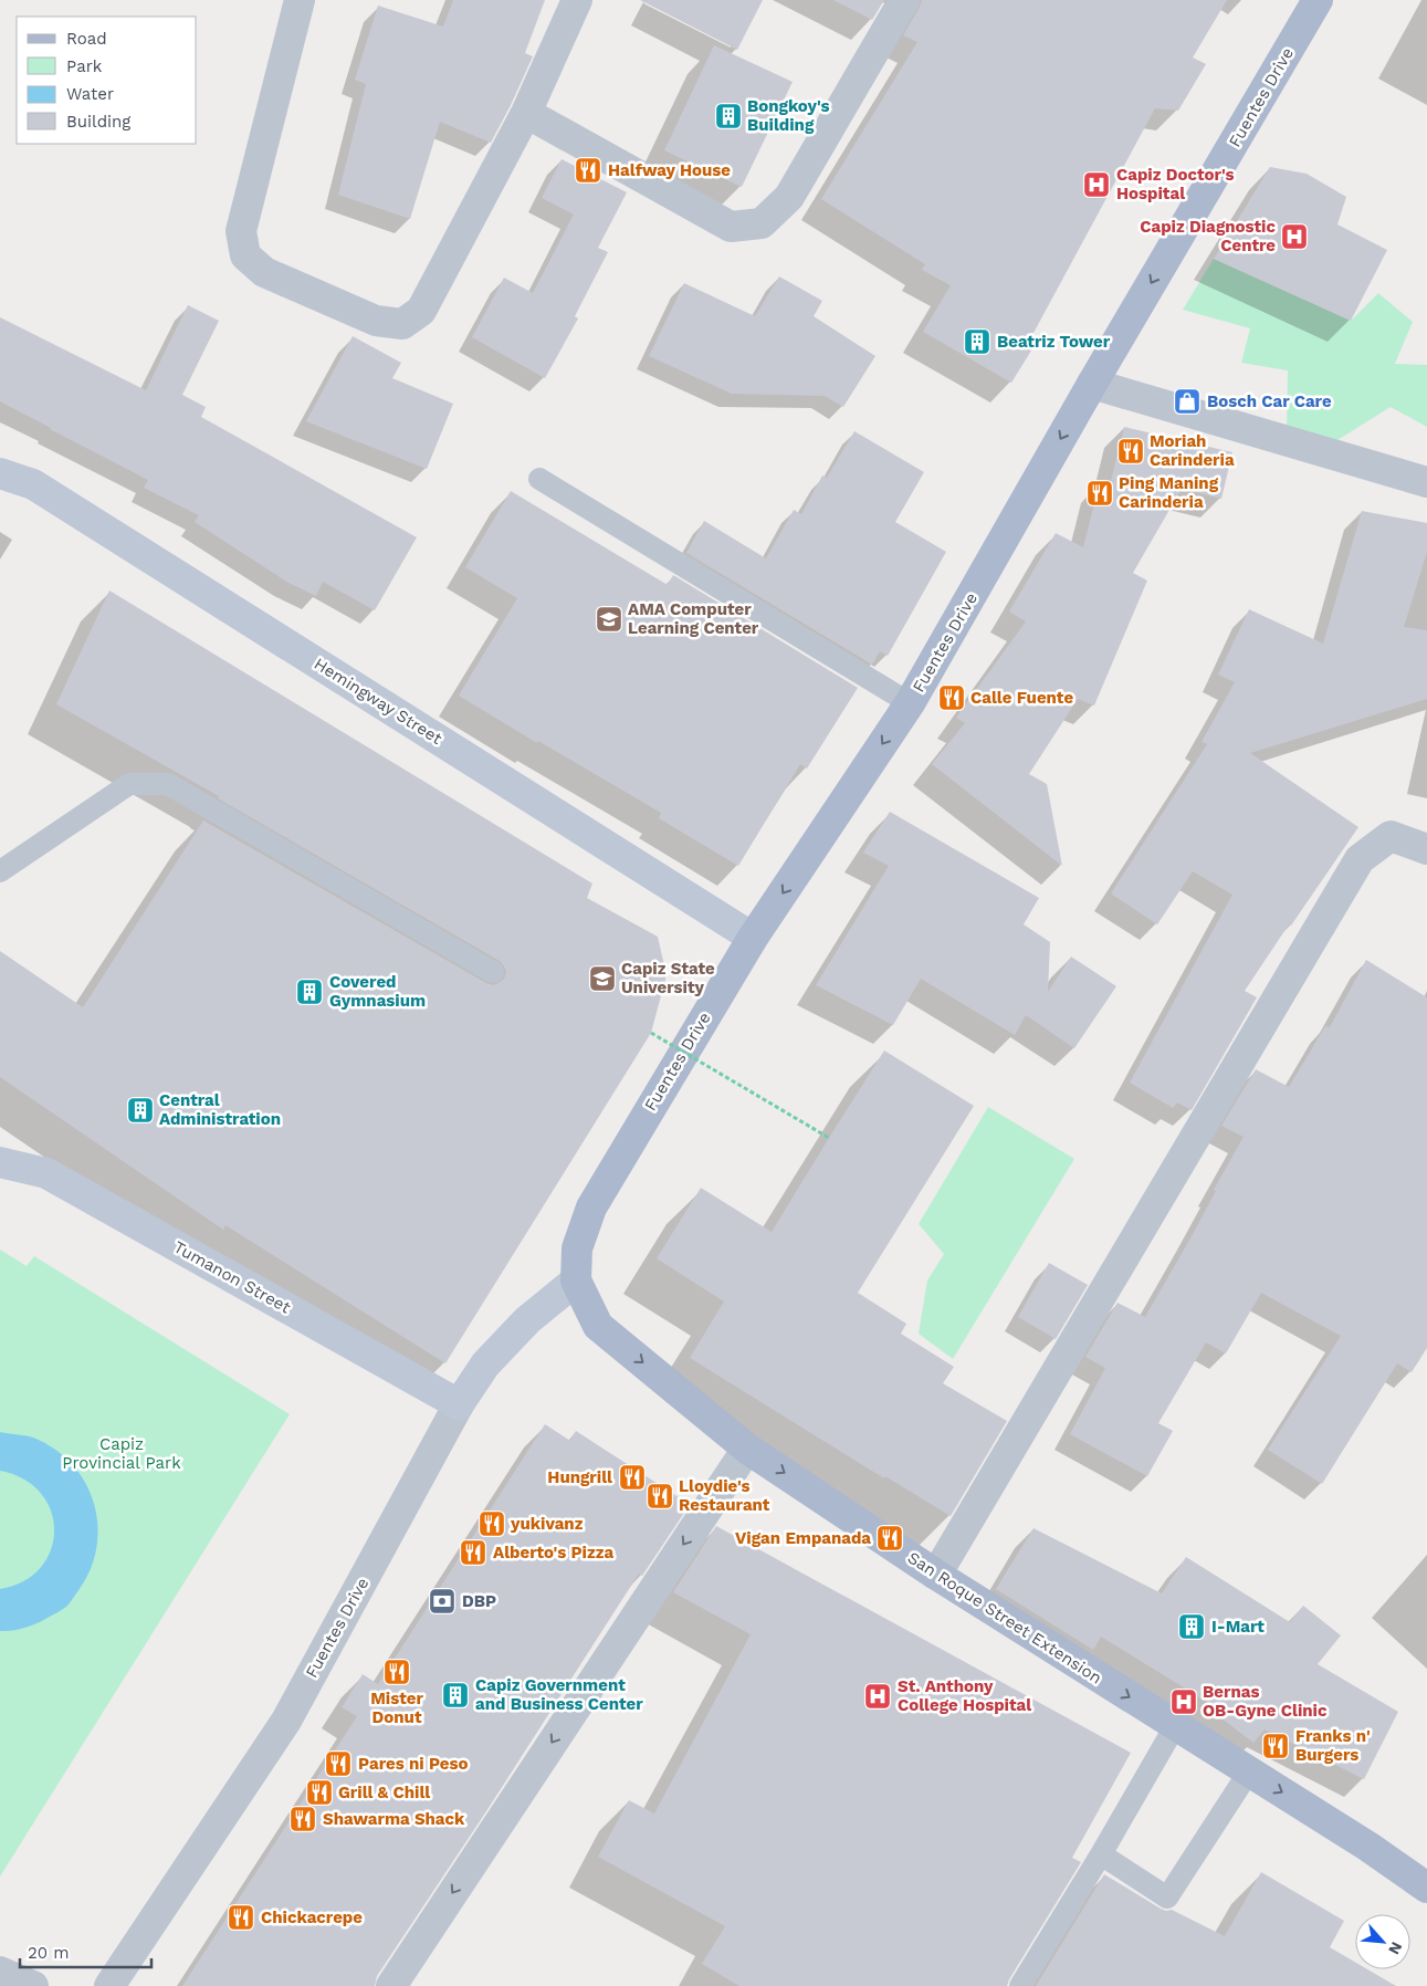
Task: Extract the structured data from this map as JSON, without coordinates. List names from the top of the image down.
{
  "streets": {
    "main road": [
      "Fuentes Drive",
      "Hemingway Street",
      "Tumanon Street",
      "San Roque Street Extension"
    ]
  },
  "crossings": [
    ["Fuentes Drive", "Hemingway Street"],
    ["Fuentes Drive", "Tumanon Street"],
    ["Fuentes Drive", "San Roque Street Extension"]
  ],
  "one_way": ["Fuentes Drive", "San Roque Street Extension"],
  "parks": ["Capiz Provincial Park"],
  "places": {
    "building": [
      "Bongkoy's Building",
      "Beatriz Tower",
      "Covered Gymnasium",
      "Central Administration",
      "I-Mart",
      "Capiz Government and Business Center"
    ],
    "restaurant": [
      "Halfway House",
      "Moriah Carinderia",
      "Ping Maning Carinderia",
      "Calle Fuente",
      "Hungrill",
      "Lloydie's Restaurant",
      "yukivanz",
      "Vigan Empanada",
      "Alberto's Pizza",
      "Mister Donut",
      "Franks n' Burgers",
      "Pares ni Peso",
      "Grill & Chill",
      "Shawarma Shack",
      "Chickacrepe"
    ],
    "hospital": [
      "Capiz Doctor's Hospital",
      "Capiz Diagnostic Centre",
      "St. Anthony College Hospital",
      "Bernas OB-Gyne Clinic"
    ],
    "shop": ["Bosch Car Care"],
    "school or university": ["AMA Computer Learning Center", "Capiz State University"],
    "bank": ["DBP"]
  },
  "legend": [
    "Road",
    "Park",
    "Water",
    "Building"
  ],
  "scale_bar": "20 m",
  "north": "bottom right"
}
